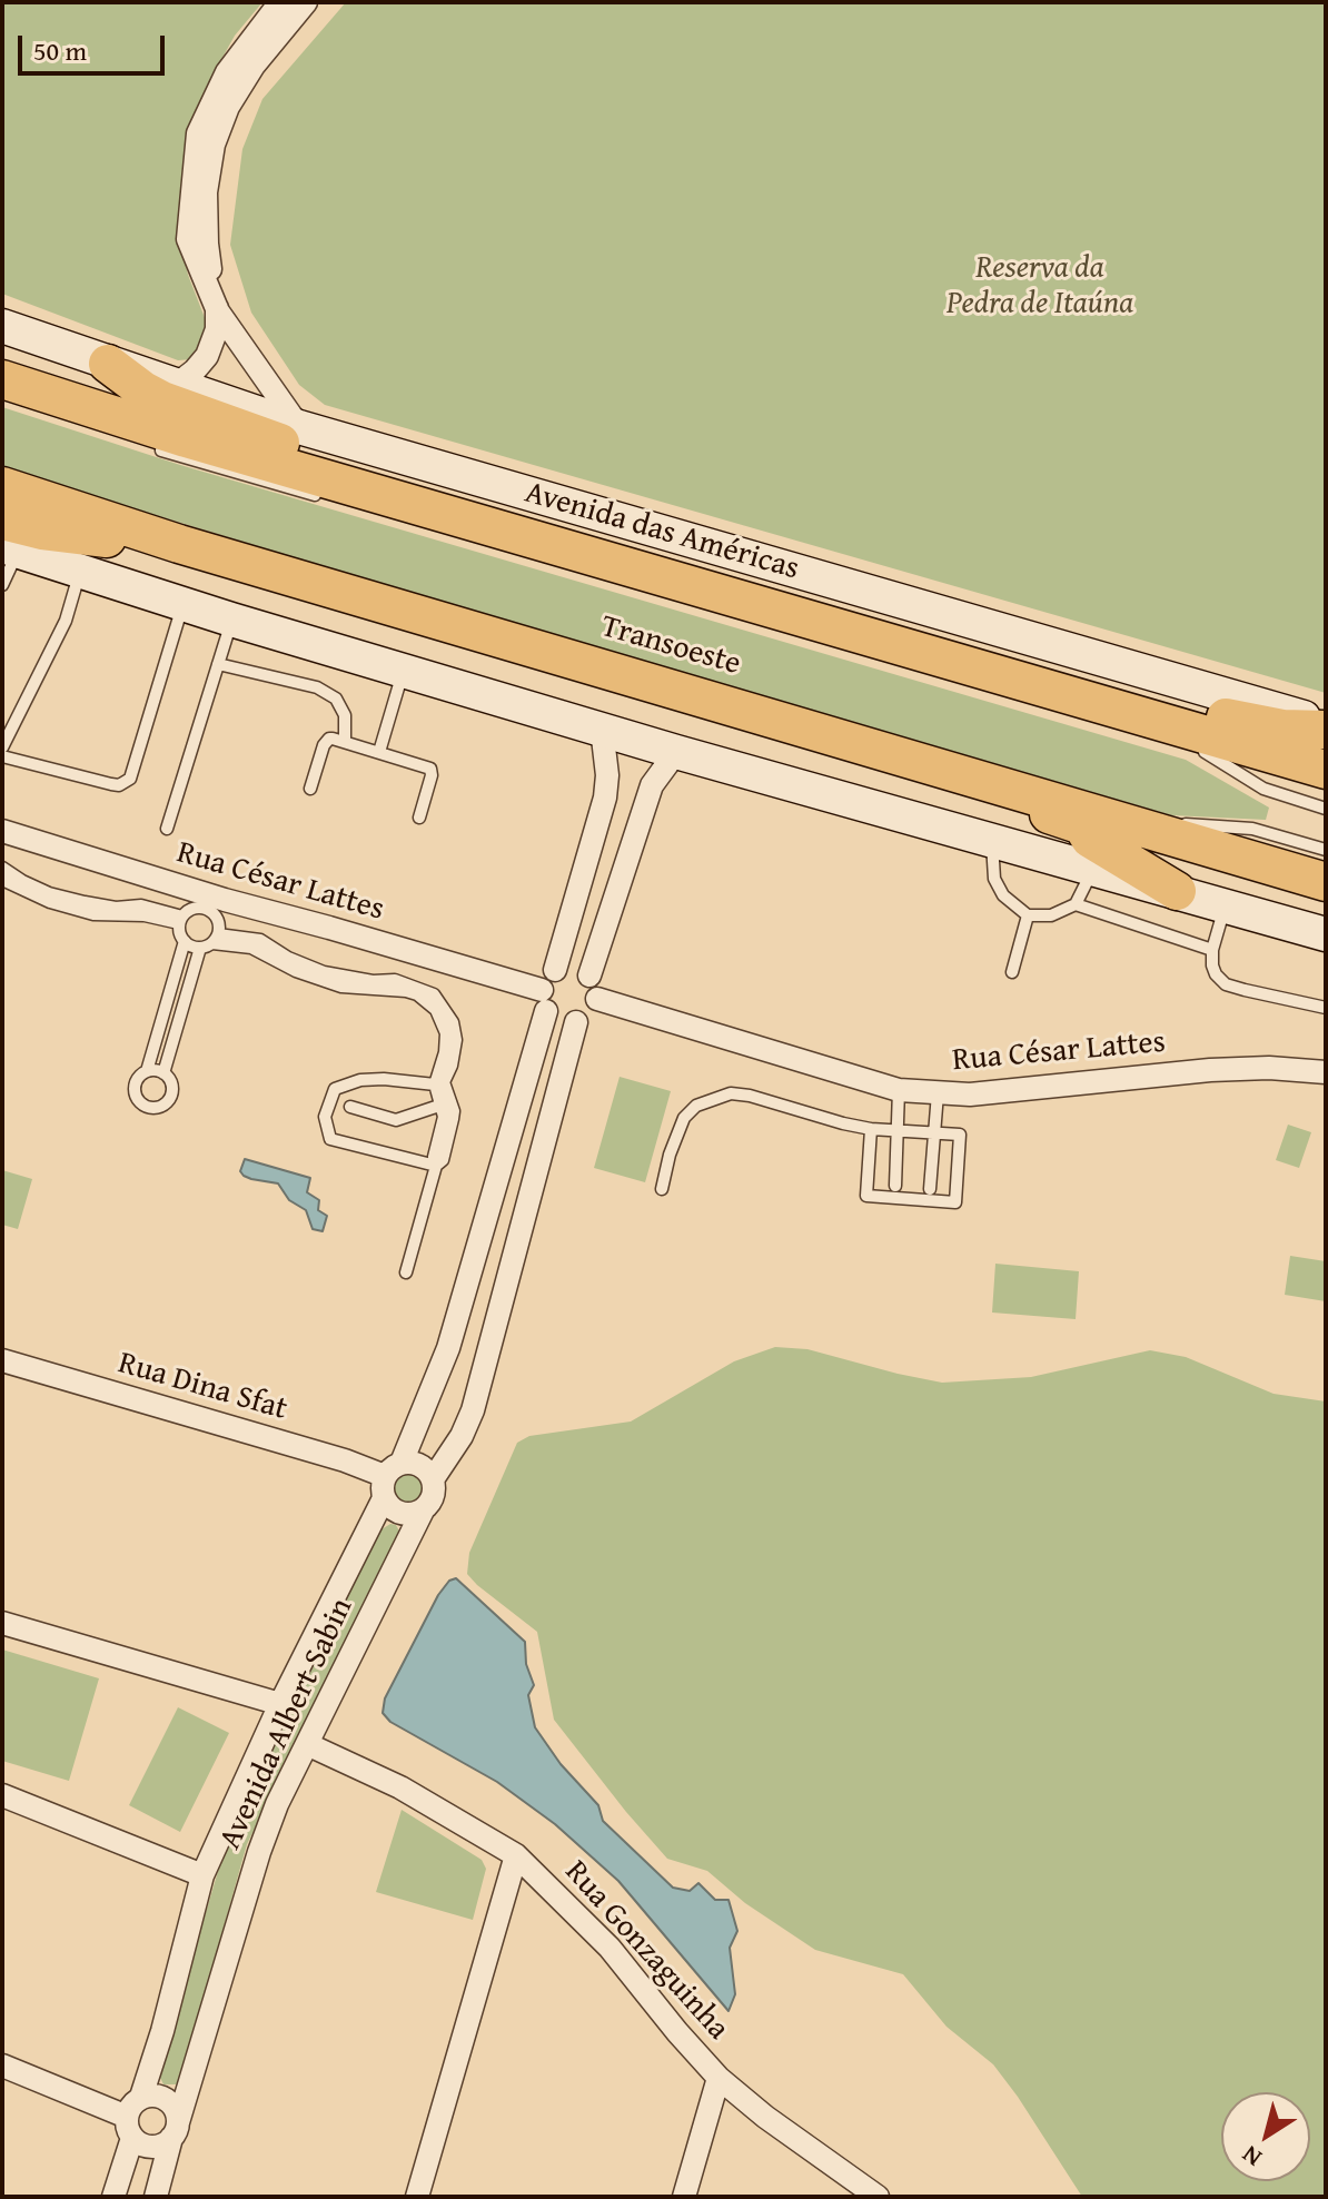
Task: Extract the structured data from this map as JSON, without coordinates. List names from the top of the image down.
{
  "streets": {
    "highway": ["Avenida das Américas"],
    "street": [
      "Rua César Lattes",
      "Rua Dina Sfat",
      "Avenida Albert Sabin",
      "Rua Gonzaguinha"
    ]
  },
  "crossings": [
    ["Rua César Lattes", "Avenida Albert Sabin"],
    ["Rua Dina Sfat", "Avenida Albert Sabin"],
    ["Avenida Albert Sabin", "Rua Gonzaguinha"]
  ],
  "parks": ["Reserva da Pedra de Itaúna"],
  "scale_bar": "50 m",
  "north": "bottom left"
}
